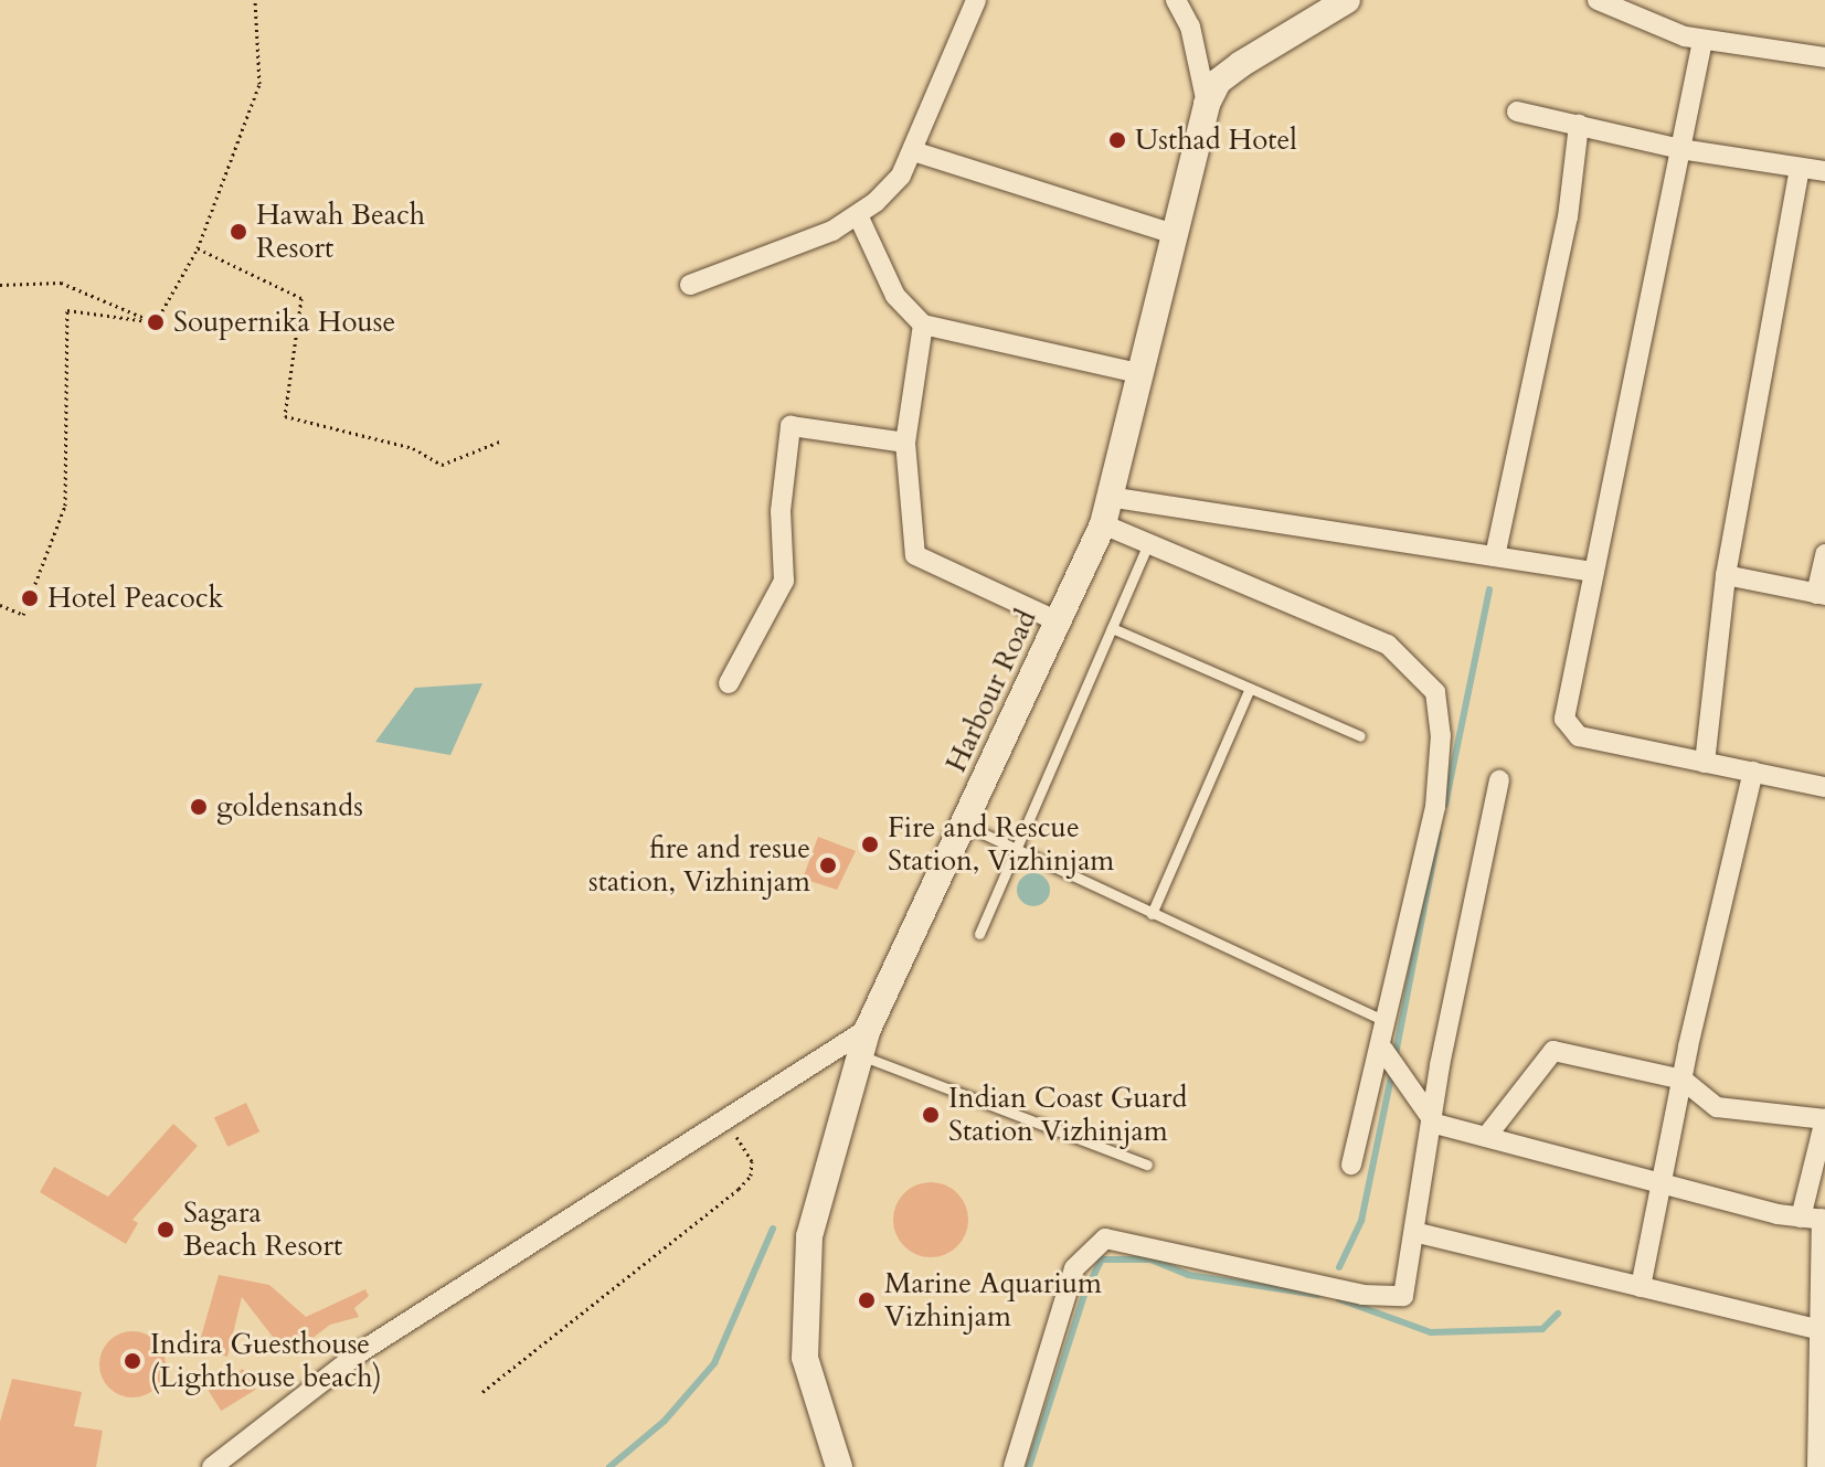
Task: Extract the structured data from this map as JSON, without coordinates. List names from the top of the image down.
{
  "streets": {
    "street": ["Harbour Road"]
  },
  "places": [
    "Usthad Hotel",
    "Hawah Beach Resort",
    "Soupernika House",
    "Hotel Peacock",
    "goldensands",
    "Fire and Rescue Station, Vizhinjam",
    "fire and resue station, Vizhinjam",
    "Indian Coast Guard Station Vizhinjam",
    "Sagara Beach Resort",
    "Marine Aquarium Vizhinjam",
    "Indira Guesthouse (Lighthouse beach)"
  ]
}
